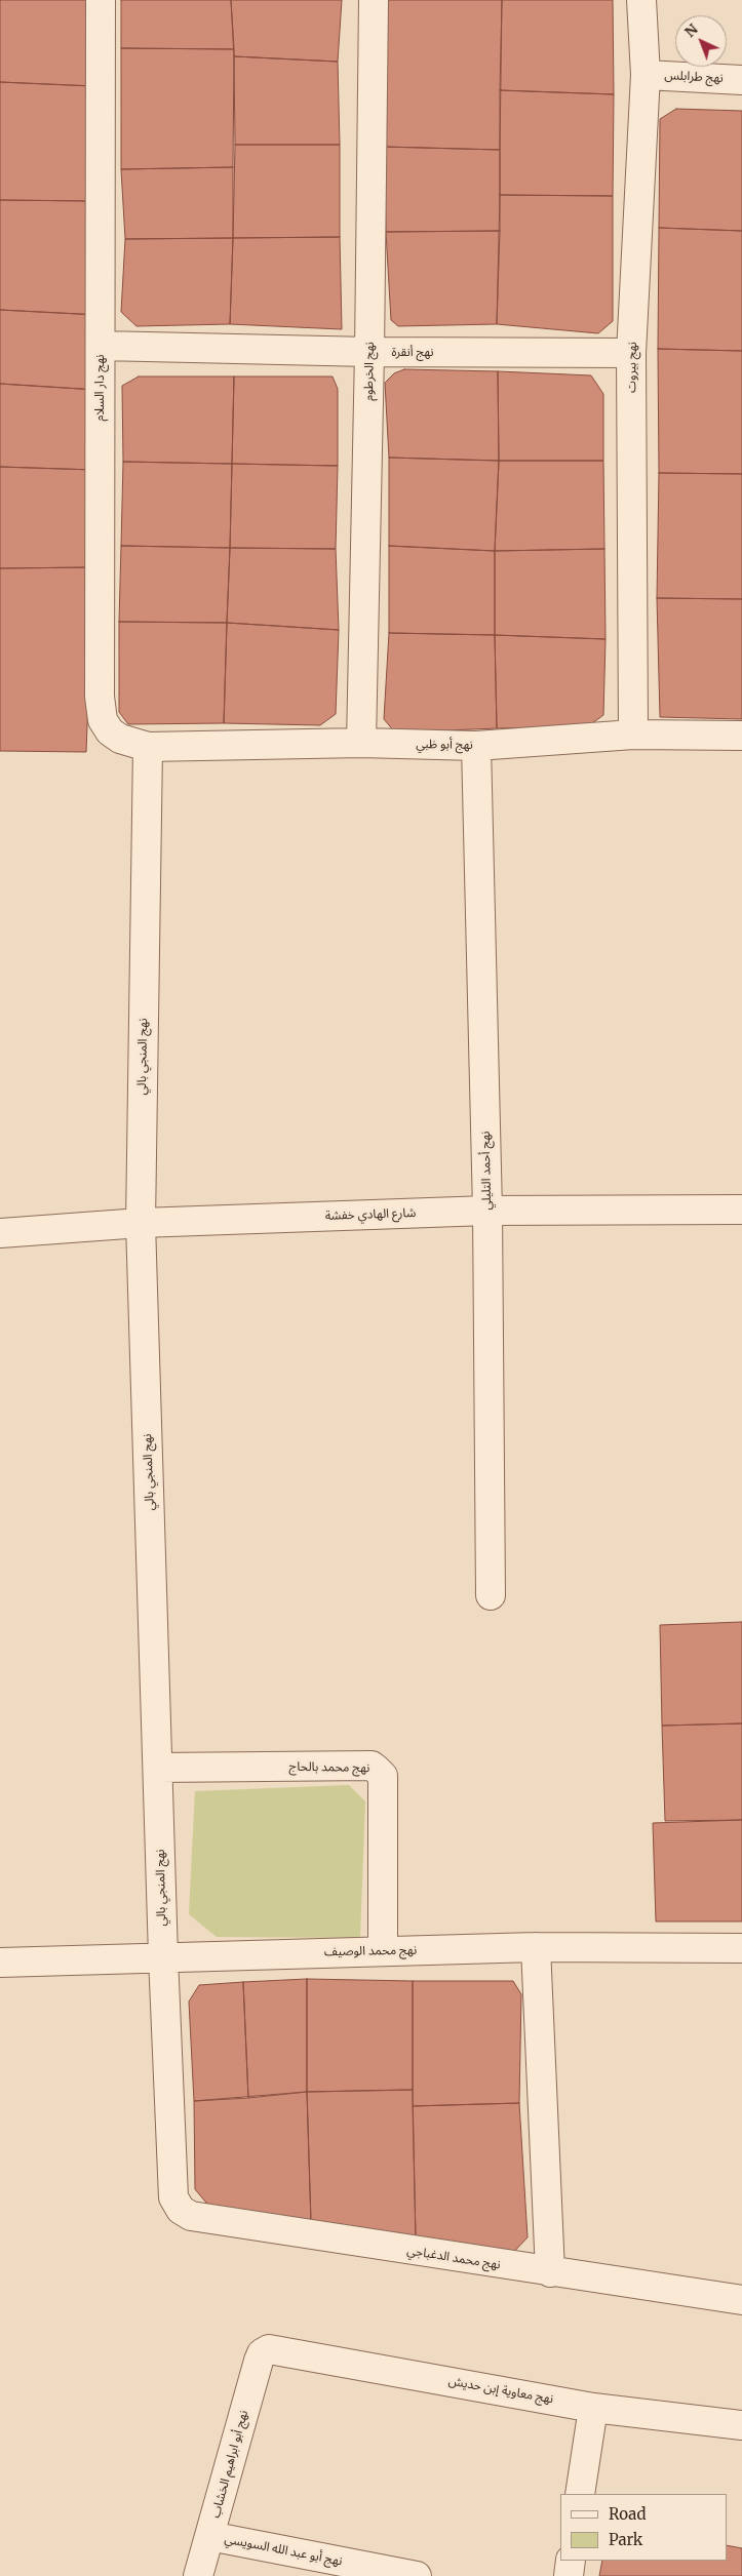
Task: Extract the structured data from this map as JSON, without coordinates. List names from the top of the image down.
{
  "streets": {
    "street": [
      "نهج طرابلس",
      "نهج أنقرة",
      "نهج بيروت",
      "نهج الخرطوم",
      "نهج دار السلام",
      "نهج أبو ظبي",
      "نهج المنجي بالي",
      "نهج أحمد التليلي",
      "شارع الهادي خفشة",
      "نهج محمد بالحاج",
      "نهج محمد الوصيف",
      "نهج محمد الدغباجي",
      "نهج معاوية إبن حديش",
      "نهج أبو ابراهيم الخشاب",
      "نهج أبو عبد الله السويسي"
    ]
  },
  "crossings": [
    ["نهج طرابلس", "نهج بيروت"],
    ["نهج أنقرة", "نهج بيروت"],
    ["نهج أنقرة", "نهج الخرطوم"],
    ["نهج أنقرة", "نهج دار السلام"],
    ["نهج بيروت", "نهج أبو ظبي"],
    ["نهج الخرطوم", "نهج أبو ظبي"],
    ["نهج دار السلام", "نهج أبو ظبي"],
    ["نهج دار السلام", "نهج المنجي بالي"],
    ["نهج أبو ظبي", "نهج المنجي بالي"],
    ["نهج أبو ظبي", "نهج أحمد التليلي"],
    ["نهج المنجي بالي", "شارع الهادي خفشة"],
    ["نهج المنجي بالي", "نهج محمد بالحاج"],
    ["نهج المنجي بالي", "نهج محمد الوصيف"],
    ["نهج المنجي بالي", "نهج محمد الدغباجي"],
    ["نهج أحمد التليلي", "شارع الهادي خفشة"],
    ["نهج محمد بالحاج", "نهج محمد الوصيف"],
    ["نهج معاوية إبن حديش", "نهج أبو ابراهيم الخشاب"],
    ["نهج أبو ابراهيم الخشاب", "نهج أبو عبد الله السويسي"]
  ],
  "legend": ["Road", "Park"],
  "north": "top left"
}
